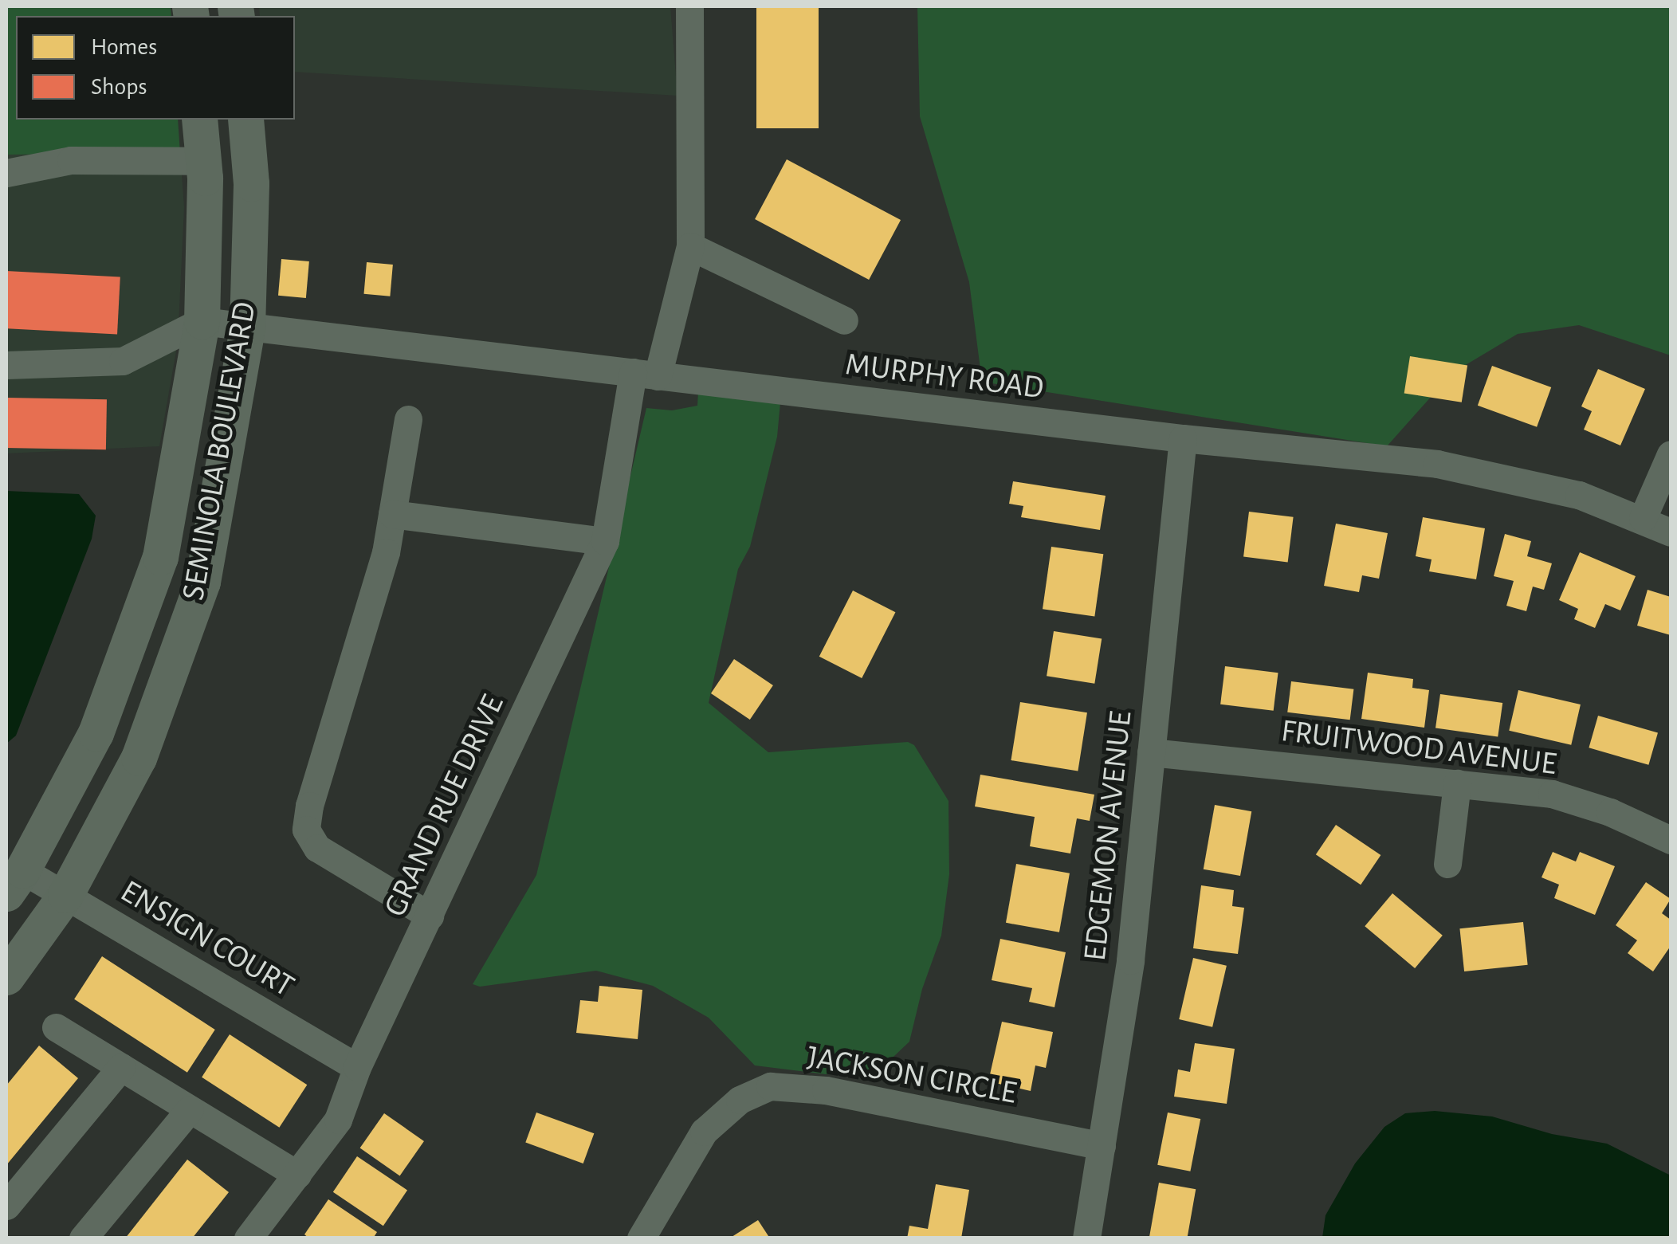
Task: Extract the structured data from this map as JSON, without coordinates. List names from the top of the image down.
{
  "streets": {
    "main road": ["SEMINOLA BOULEVARD"],
    "street": [
      "MURPHY ROAD",
      "FRUITWOOD AVENUE",
      "GRAND RUE DRIVE",
      "EDGEMON AVENUE",
      "ENSIGN COURT",
      "JACKSON CIRCLE"
    ]
  },
  "crossings": [
    ["MURPHY ROAD", "SEMINOLA BOULEVARD"],
    ["MURPHY ROAD", "GRAND RUE DRIVE"],
    ["MURPHY ROAD", "EDGEMON AVENUE"],
    ["SEMINOLA BOULEVARD", "ENSIGN COURT"],
    ["FRUITWOOD AVENUE", "EDGEMON AVENUE"],
    ["GRAND RUE DRIVE", "ENSIGN COURT"],
    ["EDGEMON AVENUE", "JACKSON CIRCLE"]
  ],
  "legend": ["Homes", "Shops"]
}
